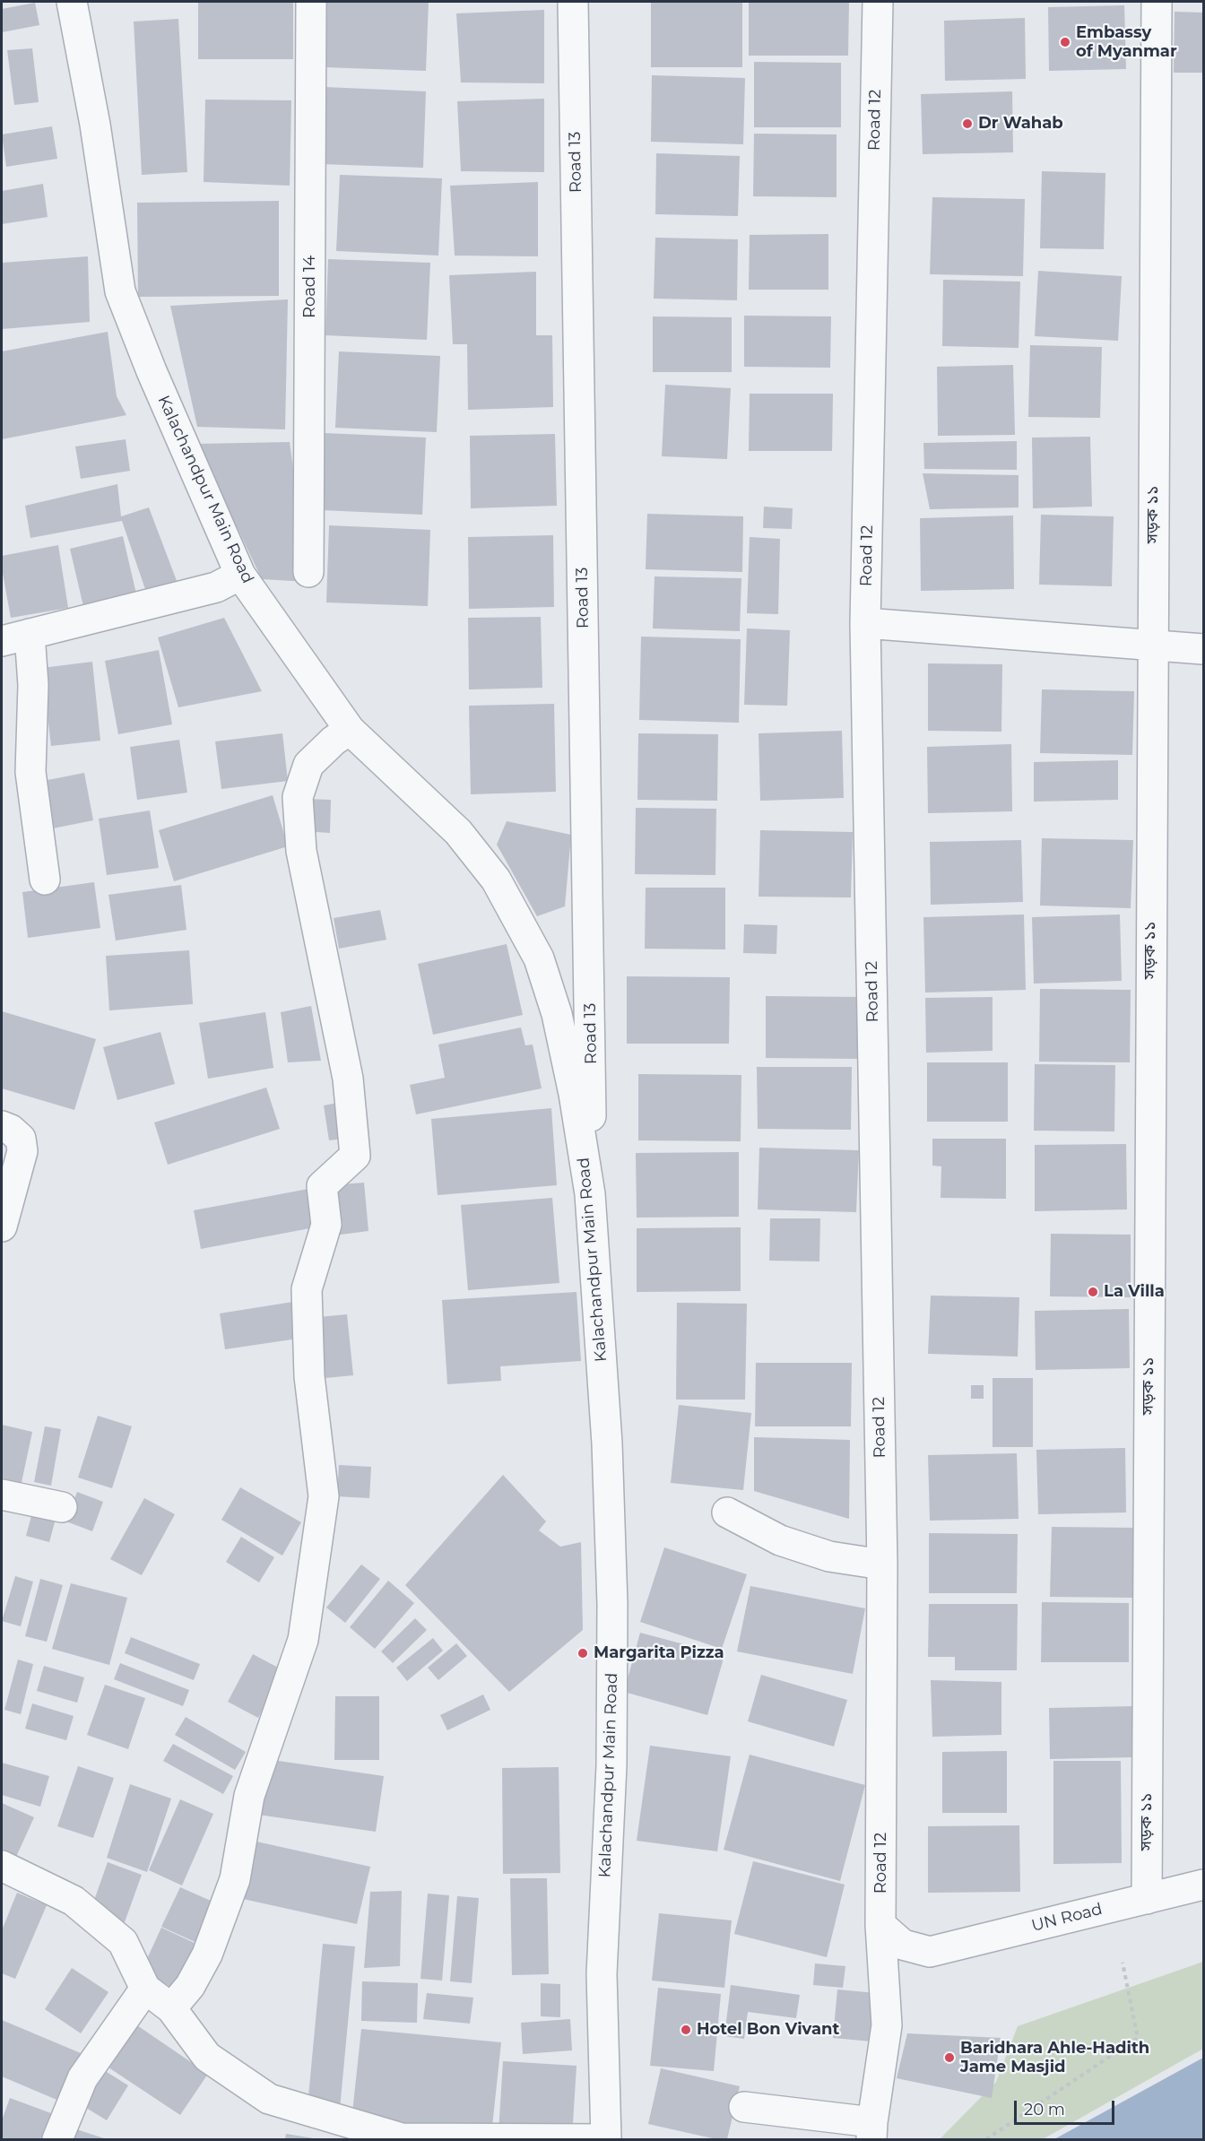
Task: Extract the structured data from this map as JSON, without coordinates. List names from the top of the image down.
{
  "streets": {
    "street": [
      "Road 12",
      "Road 13",
      "Road 14",
      "Kalachandpur Main Road",
      "সড়ক ১১",
      "UN Road"
    ]
  },
  "crossings": [
    ["Road 12", "UN Road"],
    ["Road 13", "Kalachandpur Main Road"],
    ["সড়ক ১১", "UN Road"]
  ],
  "places": [
    "Embassy of Myanmar",
    "Dr Wahab",
    "La Villa",
    "Margarita Pizza",
    "Hotel Bon Vivant",
    "Baridhara Ahle-Hadith Jame Masjid"
  ],
  "scale_bar": "20 m"
}
